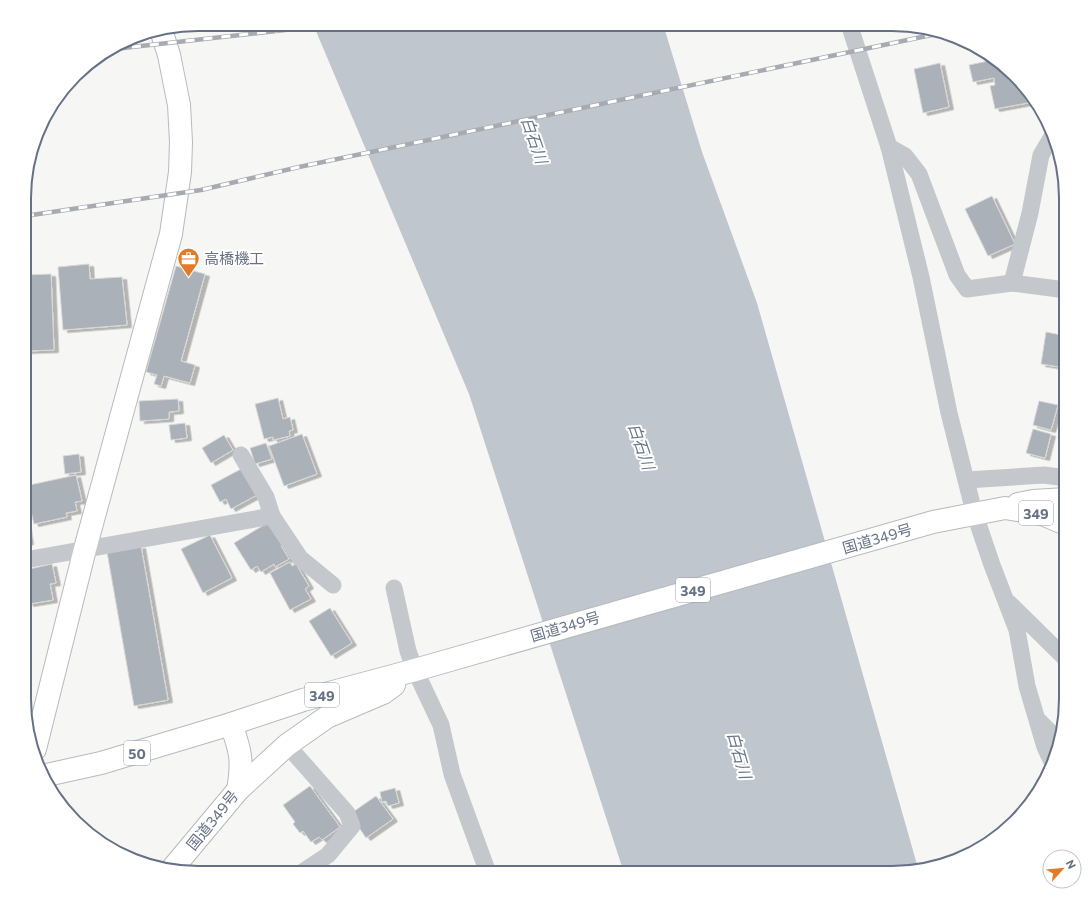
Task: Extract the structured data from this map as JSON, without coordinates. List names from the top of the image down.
{
  "streets": {
    "main road": ["349", "国道349号", "50"]
  },
  "crossings": [
    ["349", "国道349号"],
    ["国道349号", "50"]
  ],
  "water": ["白石川"],
  "places": {
    "office": ["高橋機工"]
  },
  "north": "top right"
}
